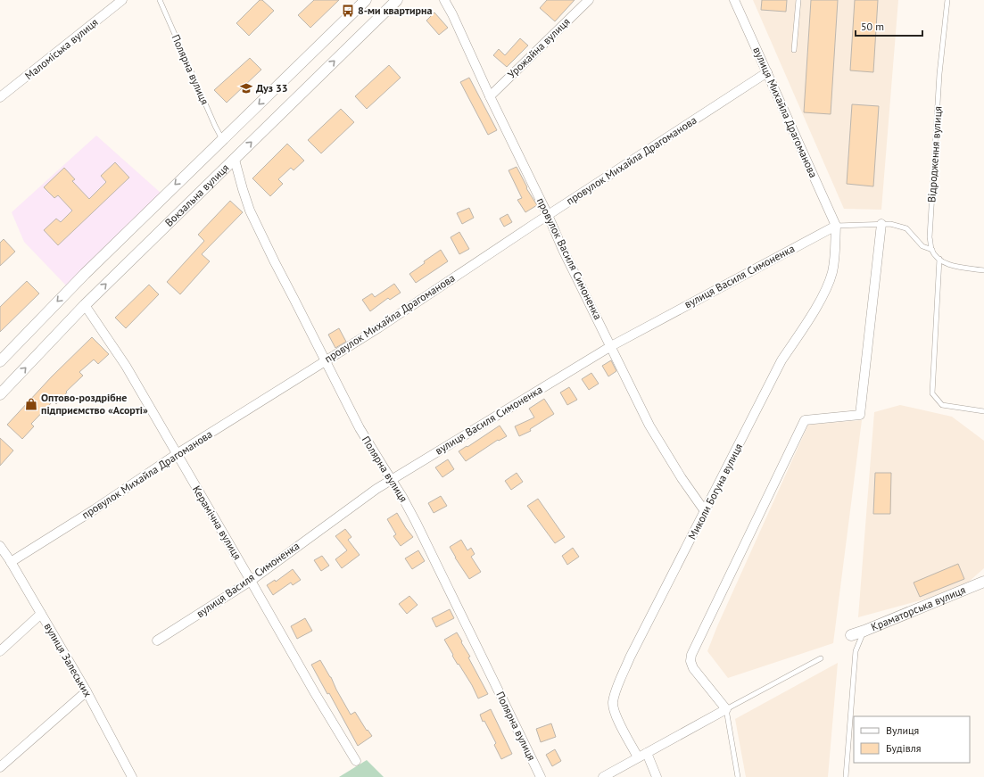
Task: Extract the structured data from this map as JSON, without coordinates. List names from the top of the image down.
{
  "streets": {
    "street": [
      "Урожайна вулиця",
      "Маломіська вулиця",
      "Полярна вулиця",
      "вулиця Михайла Драгоманова",
      "провулок Михайла Драгоманова",
      "Вокзальна вулиця",
      "провулок Василя Симоненка",
      "вулиця Василя Симоненка",
      "Миколи Богуна вулиця",
      "Керамічна вулиця",
      "Краматорська вулиця",
      "вулиця Залеських"
    ],
    "lane": ["Відродження вулиця"]
  },
  "crossings": [
    ["Урожайна вулиця", "провулок Василя Симоненка"],
    ["Полярна вулиця", "провулок Михайла Драгоманова"],
    ["Полярна вулиця", "Вокзальна вулиця"],
    ["Полярна вулиця", "вулиця Василя Симоненка"],
    ["вулиця Михайла Драгоманова", "провулок Михайла Драгоманова"],
    ["вулиця Михайла Драгоманова", "вулиця Василя Симоненка"],
    ["вулиця Михайла Драгоманова", "Миколи Богуна вулиця"],
    ["провулок Михайла Драгоманова", "провулок Василя Симоненка"],
    ["провулок Михайла Драгоманова", "Керамічна вулиця"],
    ["провулок Михайла Драгоманова", "вулиця Залеських"],
    ["Вокзальна вулиця", "Керамічна вулиця"],
    ["провулок Василя Симоненка", "вулиця Василя Симоненка"],
    ["провулок Василя Симоненка", "Миколи Богуна вулиця"],
    ["вулиця Василя Симоненка", "Миколи Богуна вулиця"],
    ["вулиця Василя Симоненка", "Керамічна вулиця"]
  ],
  "places": {
    "bus stop": ["8-ми квартирна"],
    "school or university": ["Дуз 33"],
    "shop": ["Оптово-роздрібне підприємство «Асортi»"]
  },
  "legend": ["Вулиця", "Будівля"],
  "scale_bar": "50 m"
}
